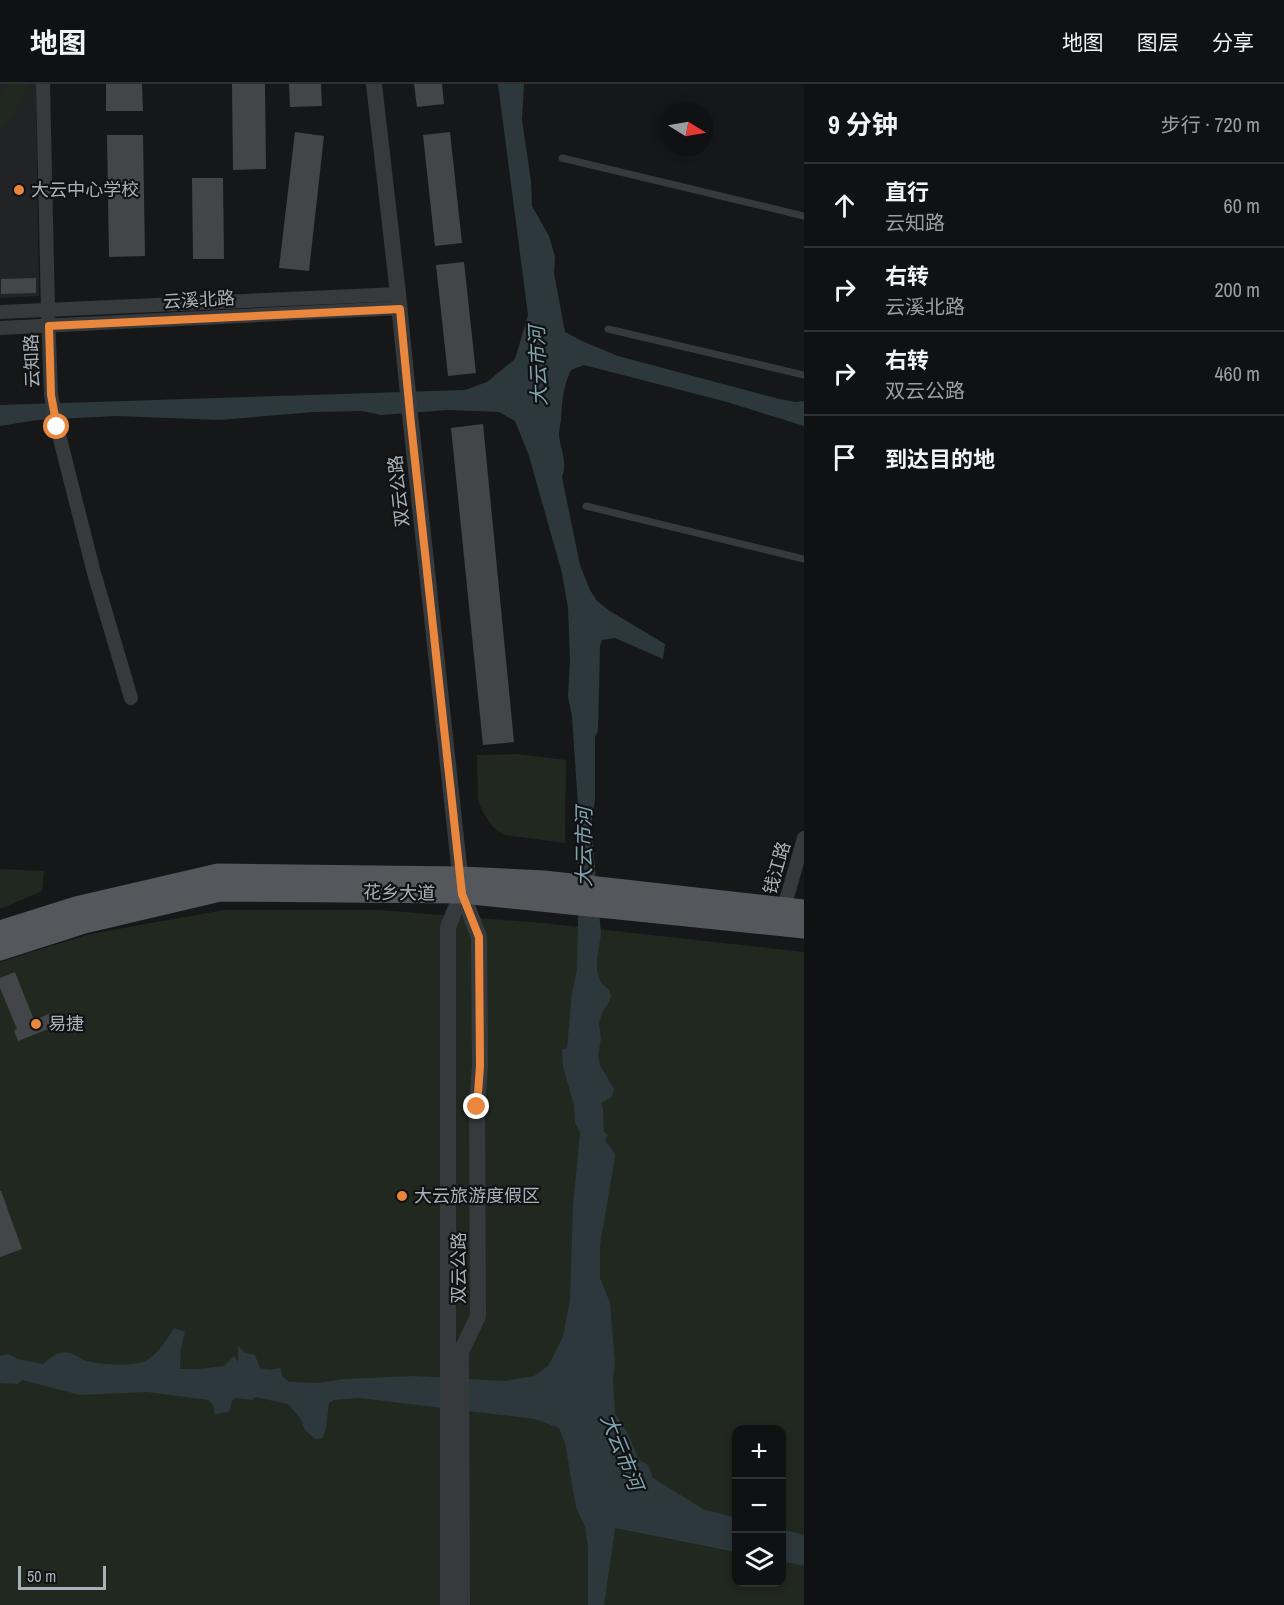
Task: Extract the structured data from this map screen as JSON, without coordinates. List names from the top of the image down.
{
  "streets": {
    "main road": ["花乡大道"],
    "street": [
      "云溪北路",
      "云知路",
      "双云公路",
      "钱江路"
    ]
  },
  "crossings": [
    ["云溪北路", "云知路"],
    ["云溪北路", "双云公路"],
    ["双云公路", "花乡大道"],
    ["钱江路", "花乡大道"]
  ],
  "water": ["大云市河"],
  "places": ["大云中心学校", "易捷", "大云旅游度假区"],
  "scale_bar": "50 m",
  "north": "right",
  "page": {
    "header": "地图",
    "nav": ["地图", "图层", "分享"],
    "heading": ["9 分钟", "步行 · 720 m"],
    "list": [
      ["直行", "云知路", "60 m"],
      ["右转", "云溪北路", "200 m"],
      ["右转", "双云公路", "460 m"],
      "到达目的地"
    ],
    "map_buttons": ["+", "−"],
    "scale": "50 m"
  }
}
